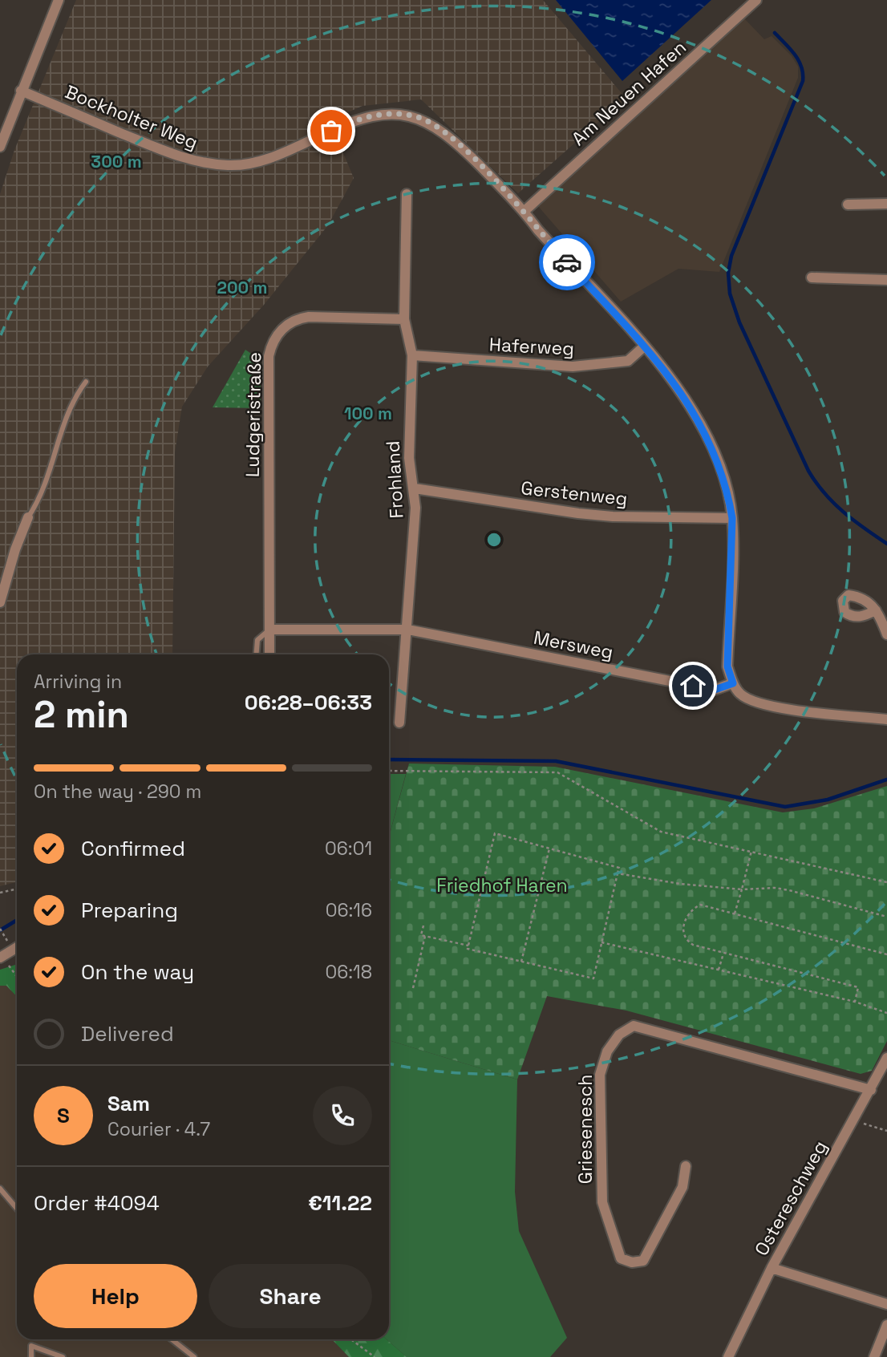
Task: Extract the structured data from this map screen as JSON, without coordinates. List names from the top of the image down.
{
  "streets": {
    "street": [
      "Am Neuen Hafen",
      "Bockholter Weg",
      "Haferweg",
      "Ludgeristraße",
      "Frohland",
      "Gerstenweg",
      "Mersweg",
      "Griesenesch",
      "Ostereschweg"
    ]
  },
  "crossings": [
    ["Am Neuen Hafen", "Bockholter Weg"],
    ["Bockholter Weg", "Haferweg"],
    ["Bockholter Weg", "Gerstenweg"],
    ["Bockholter Weg", "Mersweg"],
    ["Haferweg", "Frohland"],
    ["Ludgeristraße", "Frohland"],
    ["Ludgeristraße", "Mersweg"],
    ["Frohland", "Gerstenweg"],
    ["Frohland", "Mersweg"],
    ["Griesenesch", "Ostereschweg"]
  ],
  "parks": ["Friedhof Haren"],
  "page": {
    "heading": ["2 min", "Arriving in", "06:28–06:33"],
    "panel": [
      "Sam",
      "Courier · 4.7",
      "Order #4094",
      "€11.22"
    ],
    "bar": "On the way · 290 m",
    "list": [
      ["Confirmed", "06:01"],
      ["Preparing", "06:16"],
      ["On the way", "06:18"],
      "Delivered"
    ],
    "round": "S",
    "buttons": ["Help", "Share"]
  },
  "rings": ["300 m", "200 m", "100 m"]
}
